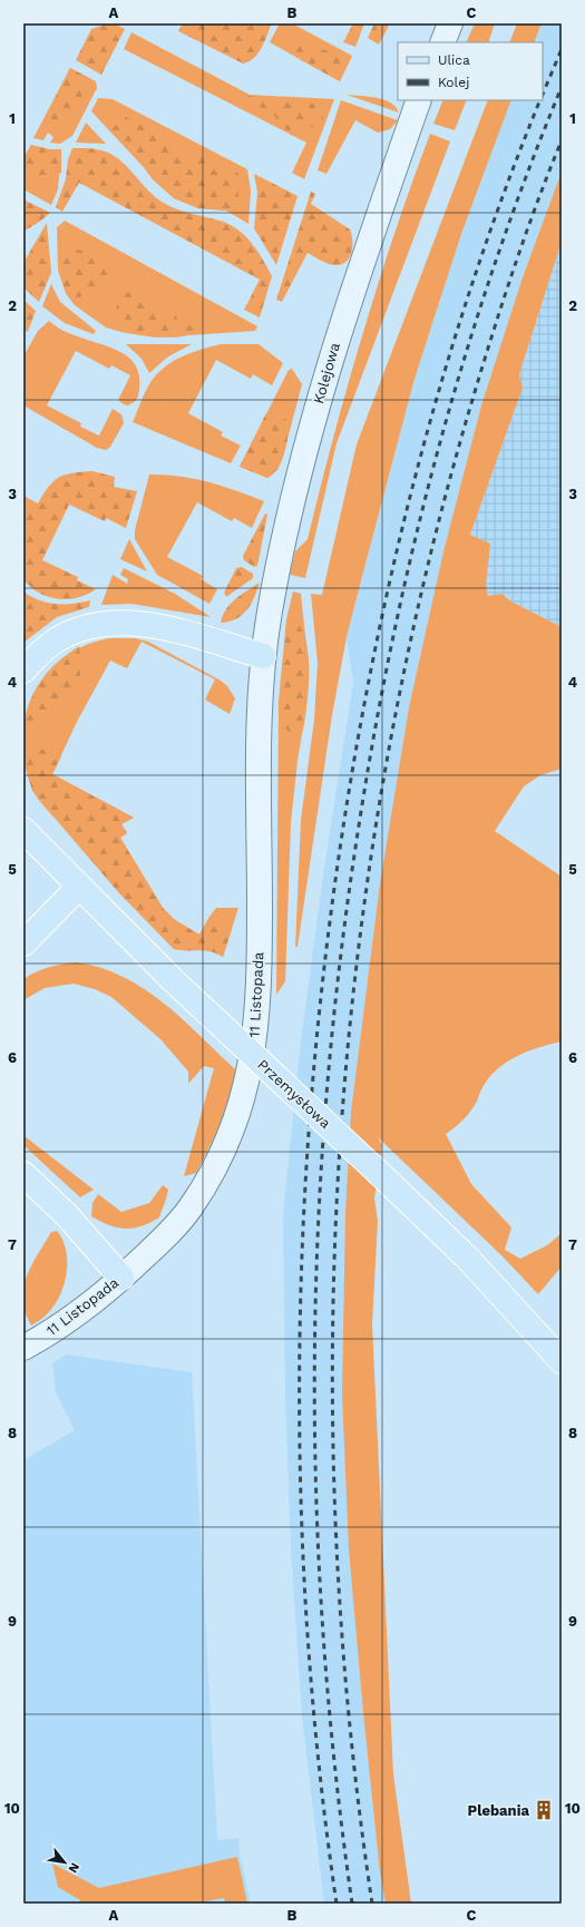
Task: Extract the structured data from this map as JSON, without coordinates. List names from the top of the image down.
{
  "streets": {
    "main road": ["Przemysłowa"],
    "street": ["Kolejowa", "11 Listopada"]
  },
  "crossings": [
    ["Kolejowa", "11 Listopada"]
  ],
  "places": {
    "building": ["Plebania"]
  },
  "legend": ["Ulica", "Kolej"],
  "north": "bottom right",
  "grid": {
    "columns": ["A", "B", "C"],
    "rows": [
      "1",
      "2",
      "3",
      "4",
      "5",
      "6",
      "7",
      "8",
      "9",
      "10"
    ]
  }
}
